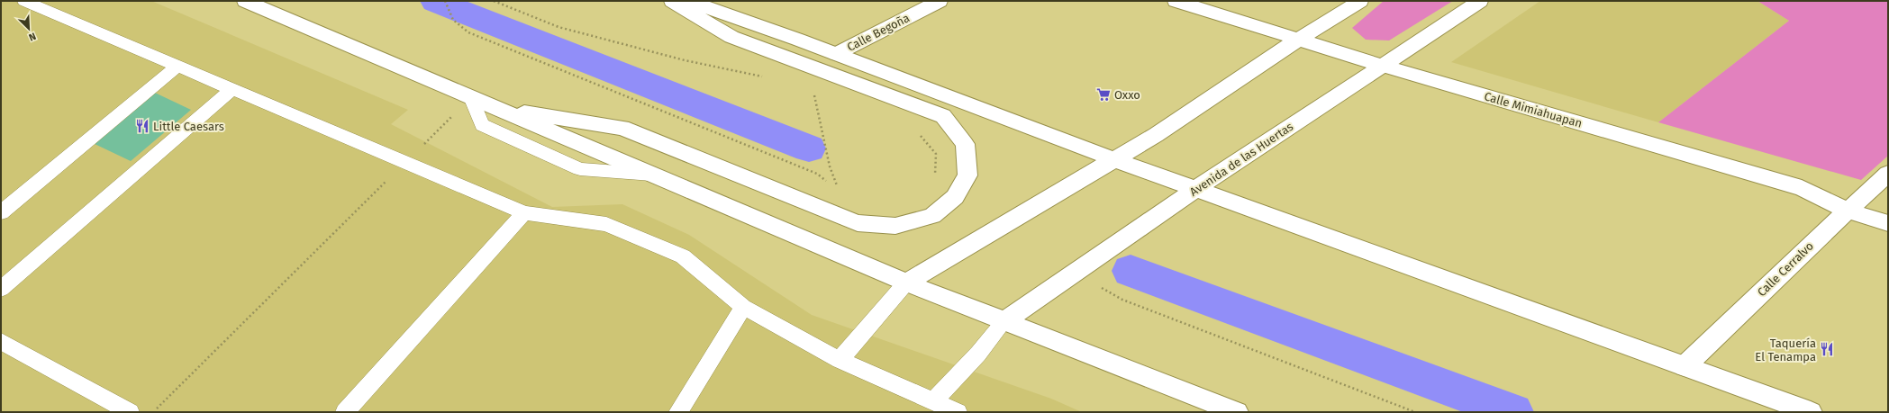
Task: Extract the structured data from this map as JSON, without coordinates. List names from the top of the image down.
{
  "streets": {
    "main road": [
      "Calle Begoña",
      "Calle Mimiahuapan",
      "Avenida de las Huertas",
      "Calle Cerralvo"
    ]
  },
  "crossings": [
    ["Calle Mimiahuapan", "Avenida de las Huertas"],
    ["Calle Mimiahuapan", "Calle Cerralvo"]
  ],
  "places": {
    "supermarket": ["Oxxo"],
    "restaurant": ["Little Caesars", "Taquería El Tenampa"]
  },
  "north": "bottom right"
}
